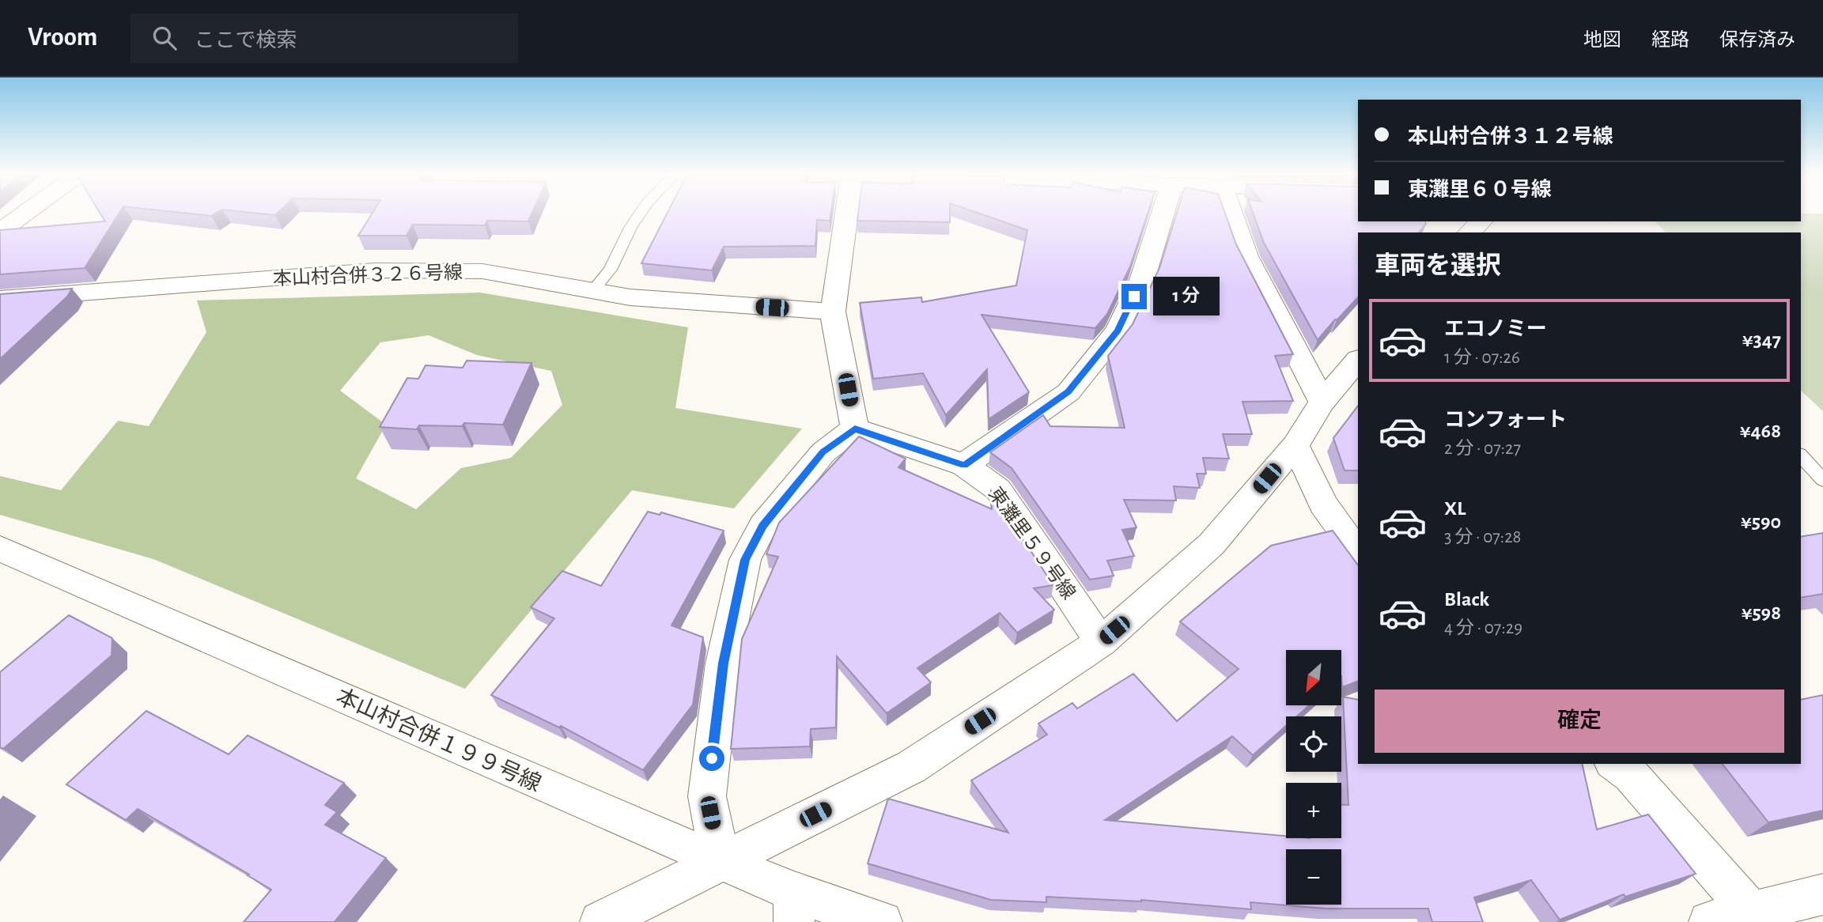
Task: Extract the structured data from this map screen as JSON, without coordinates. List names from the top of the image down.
{
  "streets": {
    "street": ["本山村合併３２６号線", "東灘里５９号線", "本山村合併１９９号線"]
  },
  "north": "bottom left",
  "page": {
    "header": "Vroom",
    "search": "ここで検索",
    "nav": ["地図", "経路", "保存済み"],
    "banner": ["本山村合併３１２号線", "東灘里６０号線"],
    "heading": "車両を選択",
    "bubble": "1 分",
    "list": [
      {
        "name": "エコノミー",
        "note": "1 分 · 07:26",
        "value": "¥347"
      },
      {
        "name": "コンフォート",
        "note": "2 分 · 07:27",
        "value": "¥468"
      },
      {
        "name": "XL",
        "note": "3 分 · 07:28",
        "value": "¥590"
      },
      {
        "name": "Black",
        "note": "4 分 · 07:29",
        "value": "¥598"
      }
    ],
    "map_buttons": ["+", "−"],
    "buttons": "確定"
  }
}
